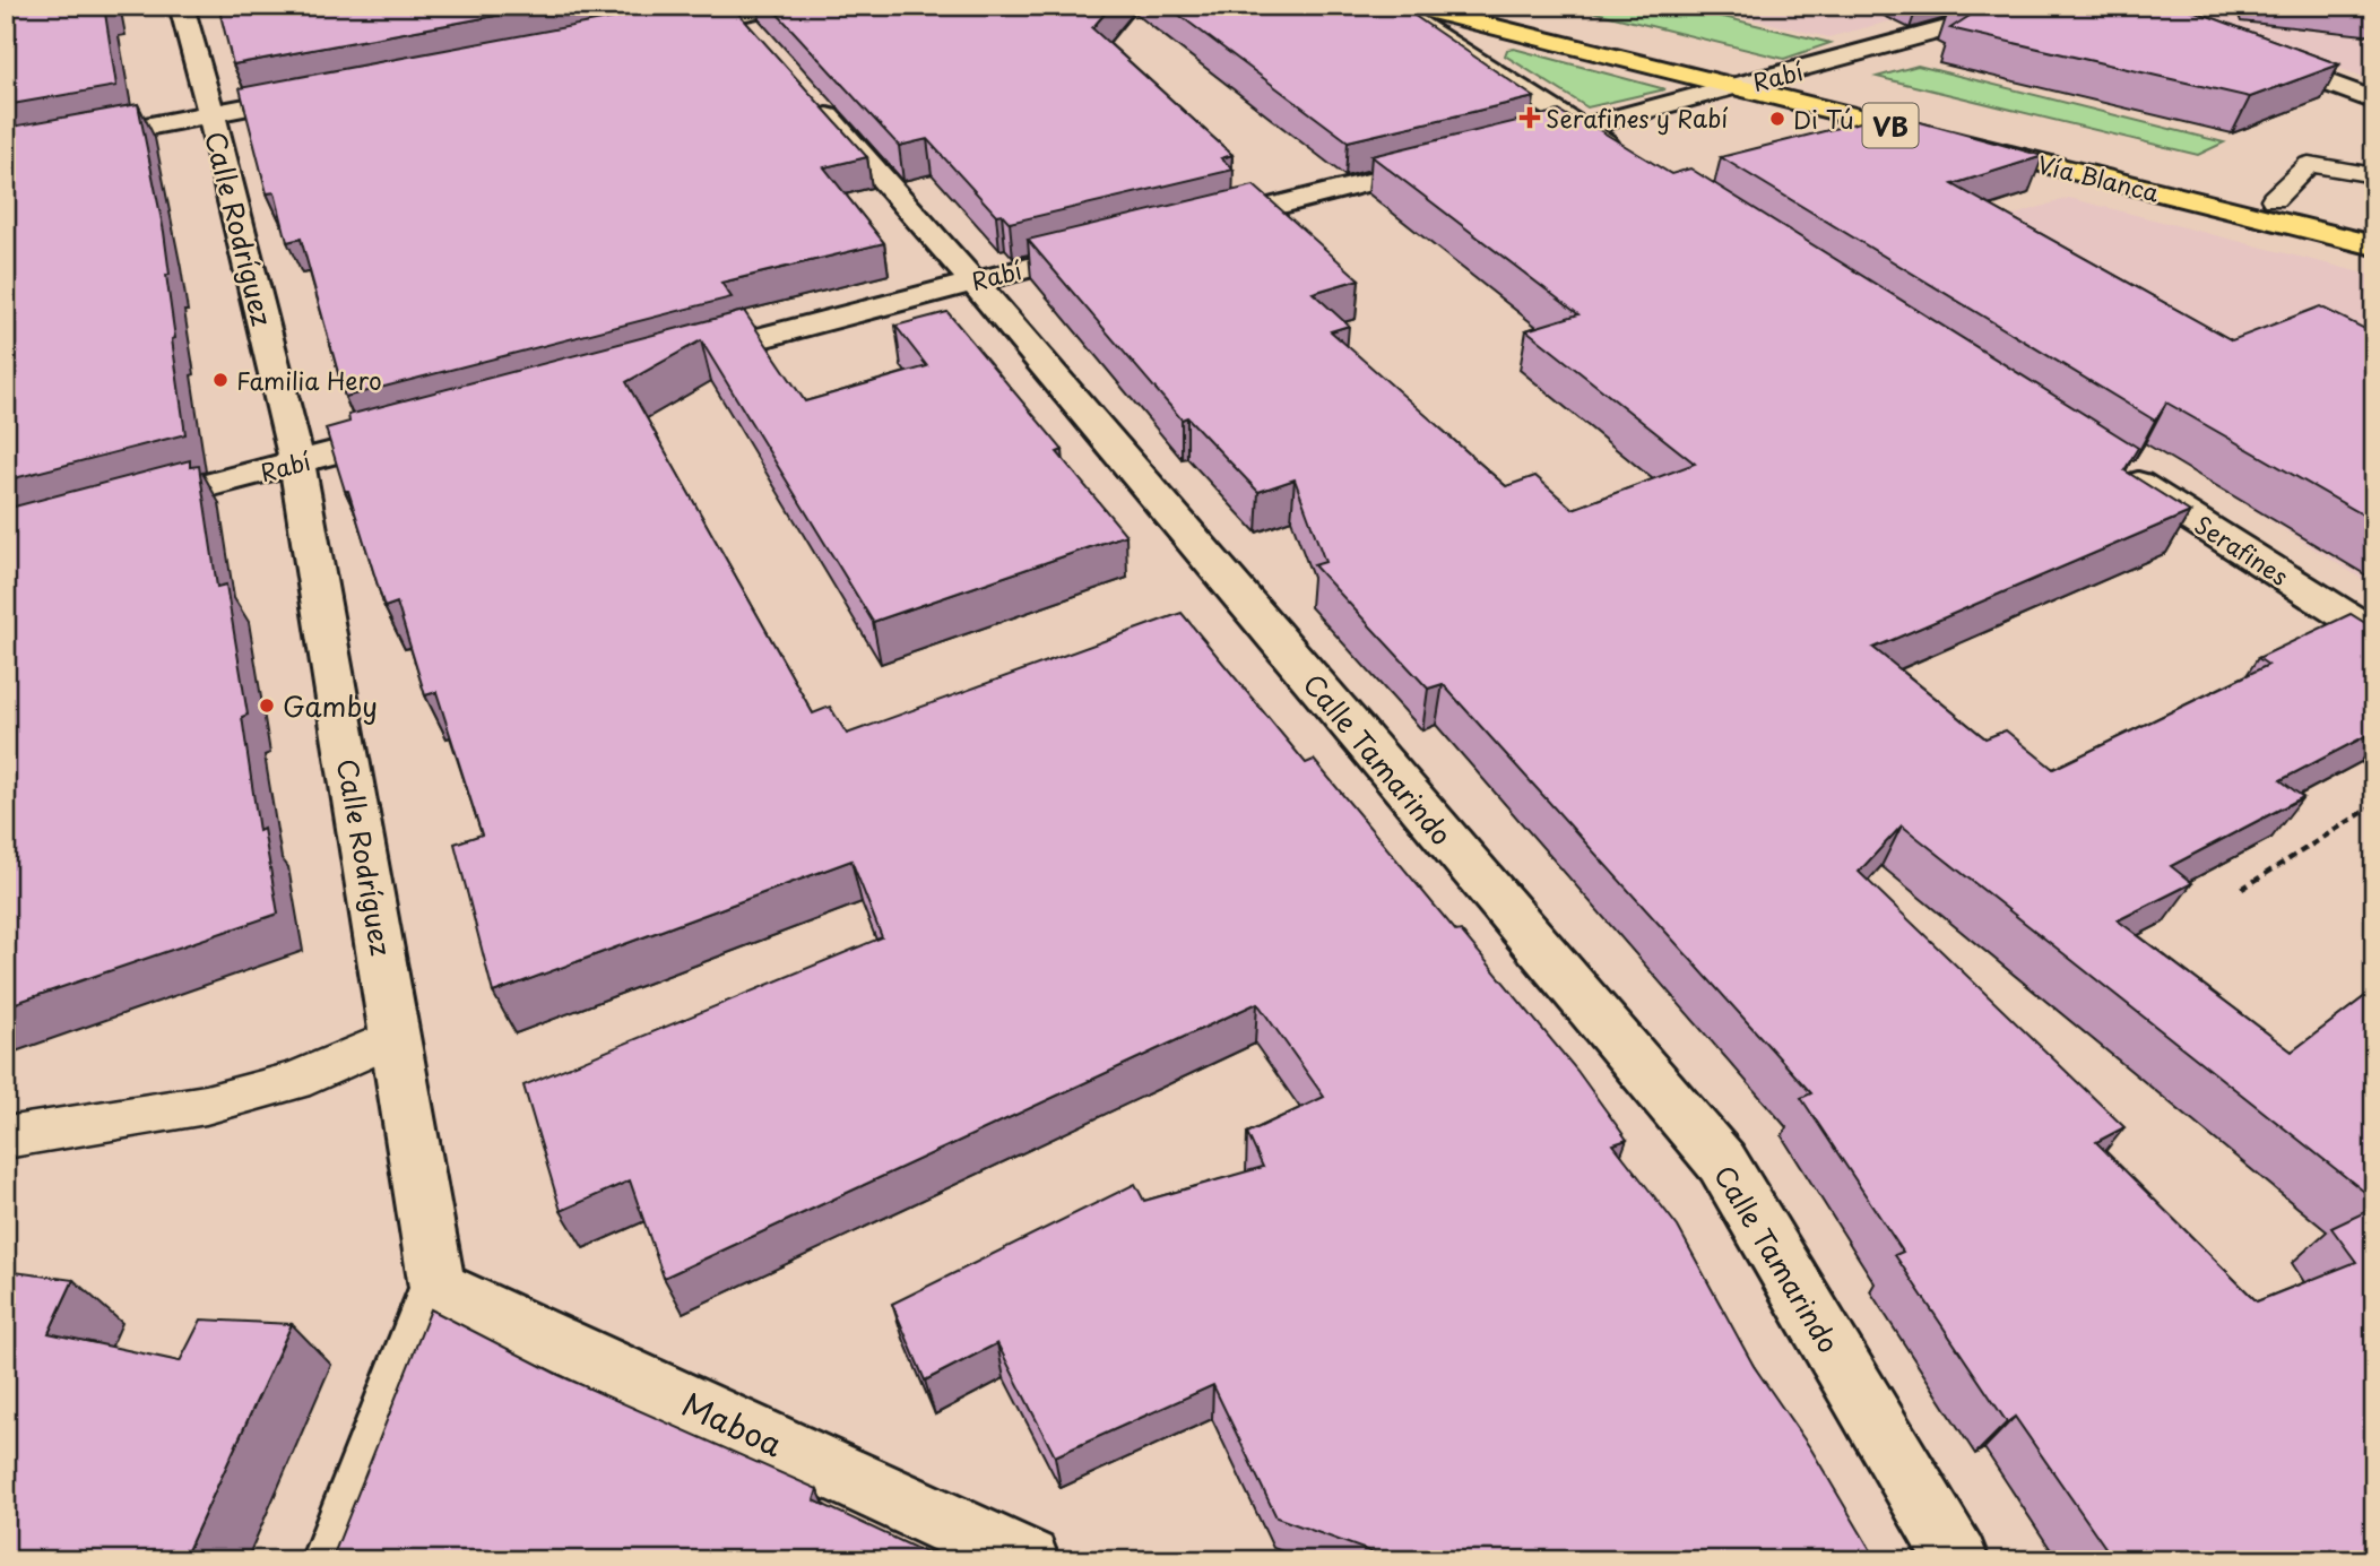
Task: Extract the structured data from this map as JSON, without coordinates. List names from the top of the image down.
{
  "streets": {
    "main road": ["VB", "Vía Blanca"],
    "street": [
      "Rabí",
      "Calle Rodríguez",
      "Serafines",
      "Calle Tamarindo",
      "Maboa"
    ]
  },
  "crossings": [
    ["Rabí", "Vía Blanca"],
    ["Rabí", "Calle Rodríguez"],
    ["Rabí", "Calle Tamarindo"],
    ["Calle Rodríguez", "Maboa"]
  ],
  "places": {
    "health": ["Serafines y Rabí"],
    "other": ["Di Tú", "Familia Hero", "Gamby"]
  }
}
